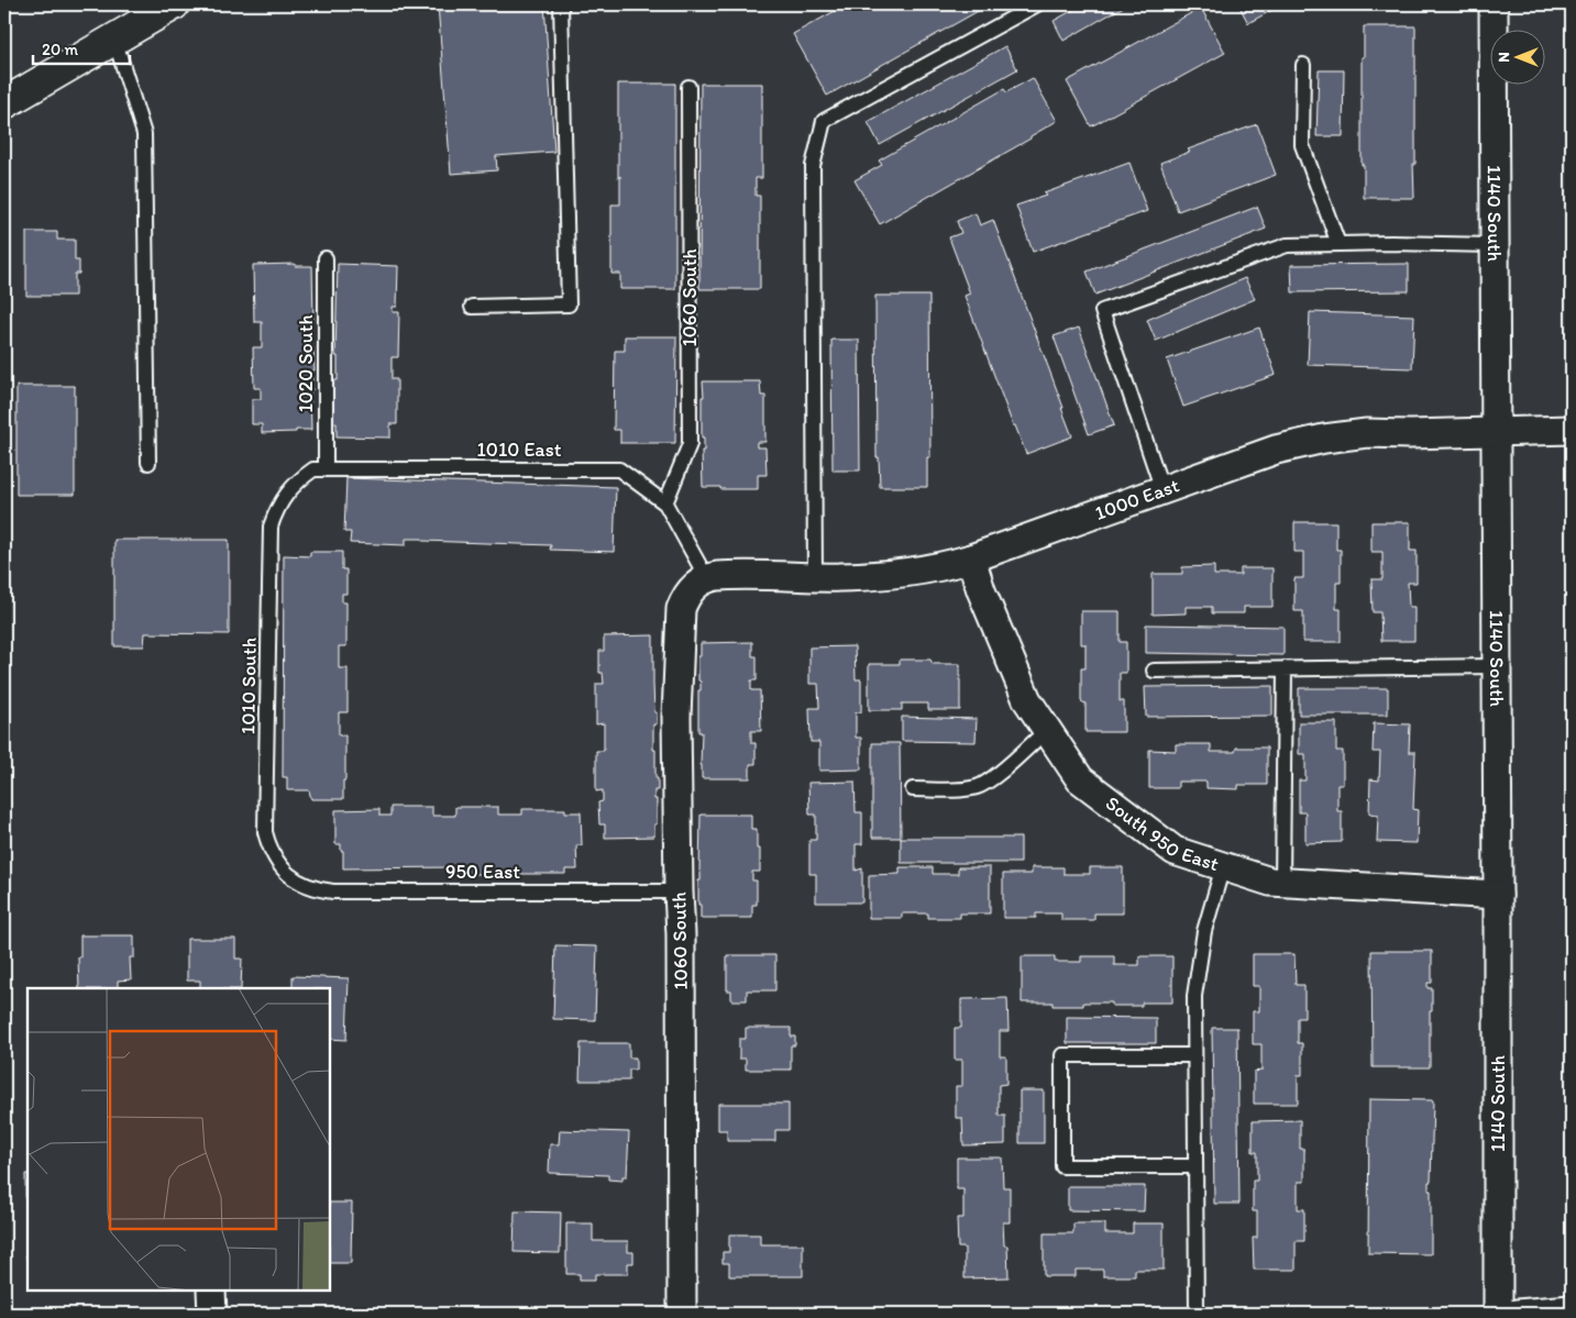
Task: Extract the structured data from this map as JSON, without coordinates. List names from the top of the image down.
{
  "streets": {
    "street": [
      "1140 South",
      "1060 South",
      "1000 East",
      "South 950 East"
    ],
    "lane": [
      "1020 South",
      "1010 East",
      "1010 South",
      "950 East"
    ]
  },
  "crossings": [
    ["1140 South", "1000 East"],
    ["1140 South", "South 950 East"],
    ["1060 South", "1010 East"],
    ["1060 South", "1000 East"],
    ["1060 South", "950 East"],
    ["1020 South", "1010 East"],
    ["1010 East", "1000 East"],
    ["1010 East", "1010 South"],
    ["1000 East", "South 950 East"],
    ["1010 South", "950 East"]
  ],
  "scale_bar": "20 m",
  "north": "left"
}
